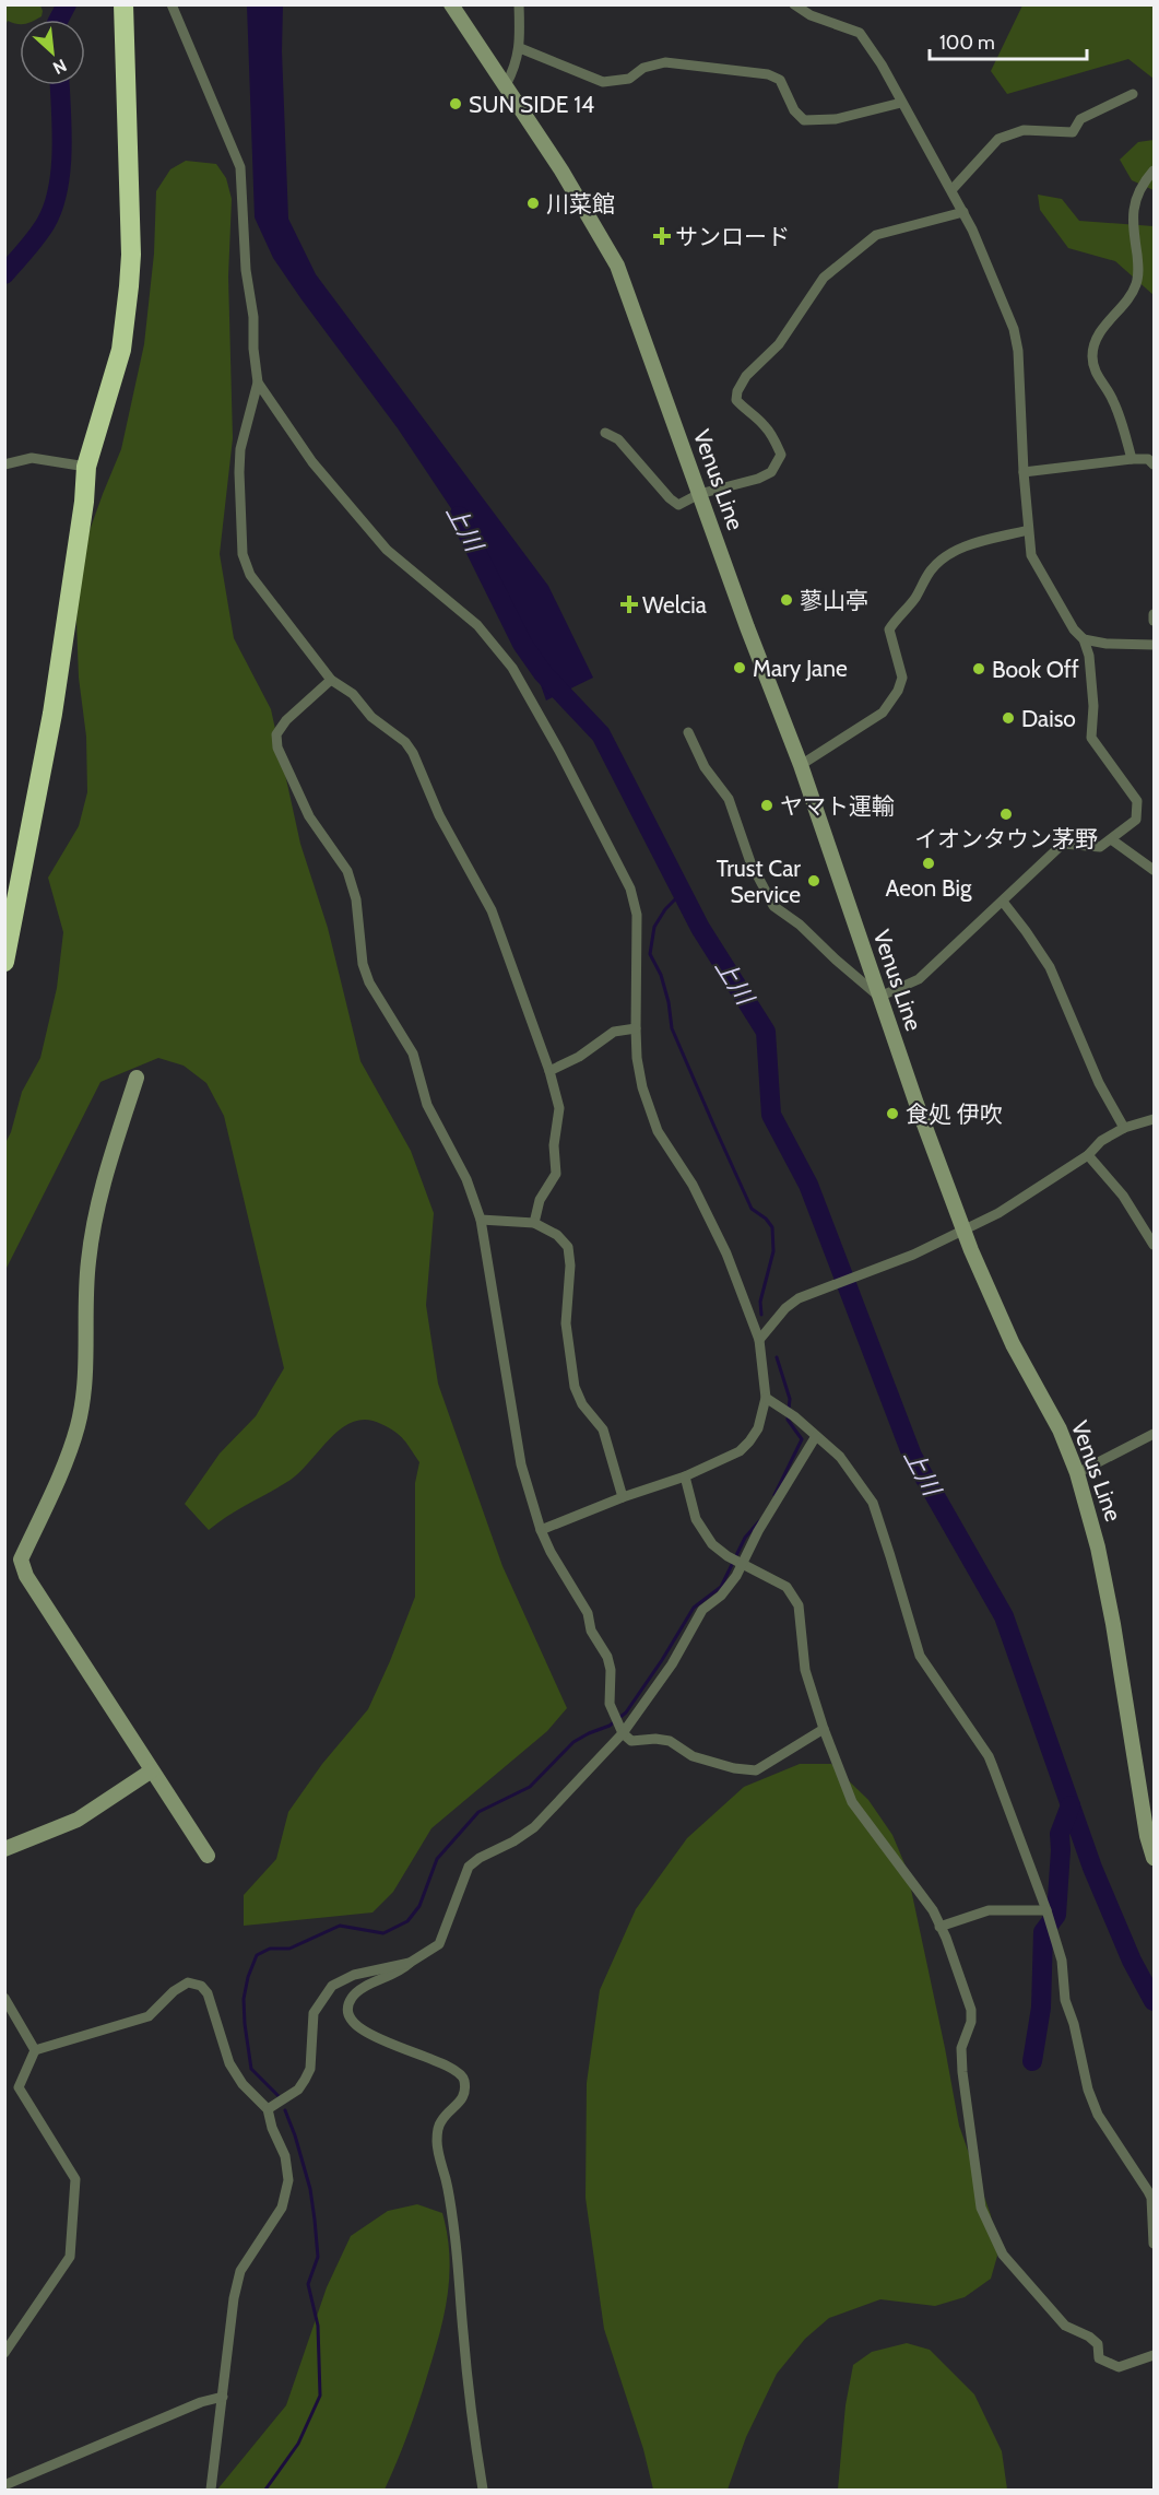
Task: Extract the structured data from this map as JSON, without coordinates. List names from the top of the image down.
{
  "streets": {
    "main road": ["Venus Line"]
  },
  "water": ["上川"],
  "places": {
    "other": [
      "SUN SIDE 14",
      "川菜館",
      "蓼山亭",
      "Mary Jane",
      "Book Off",
      "Daiso",
      "ヤマト運輸",
      "イオンタウン茅野",
      "Aeon Big",
      "Trust Car Service",
      "食処 伊吹"
    ],
    "health": ["サンロード", "Welcia"]
  },
  "scale_bar": "100 m",
  "north": "bottom right"
}
